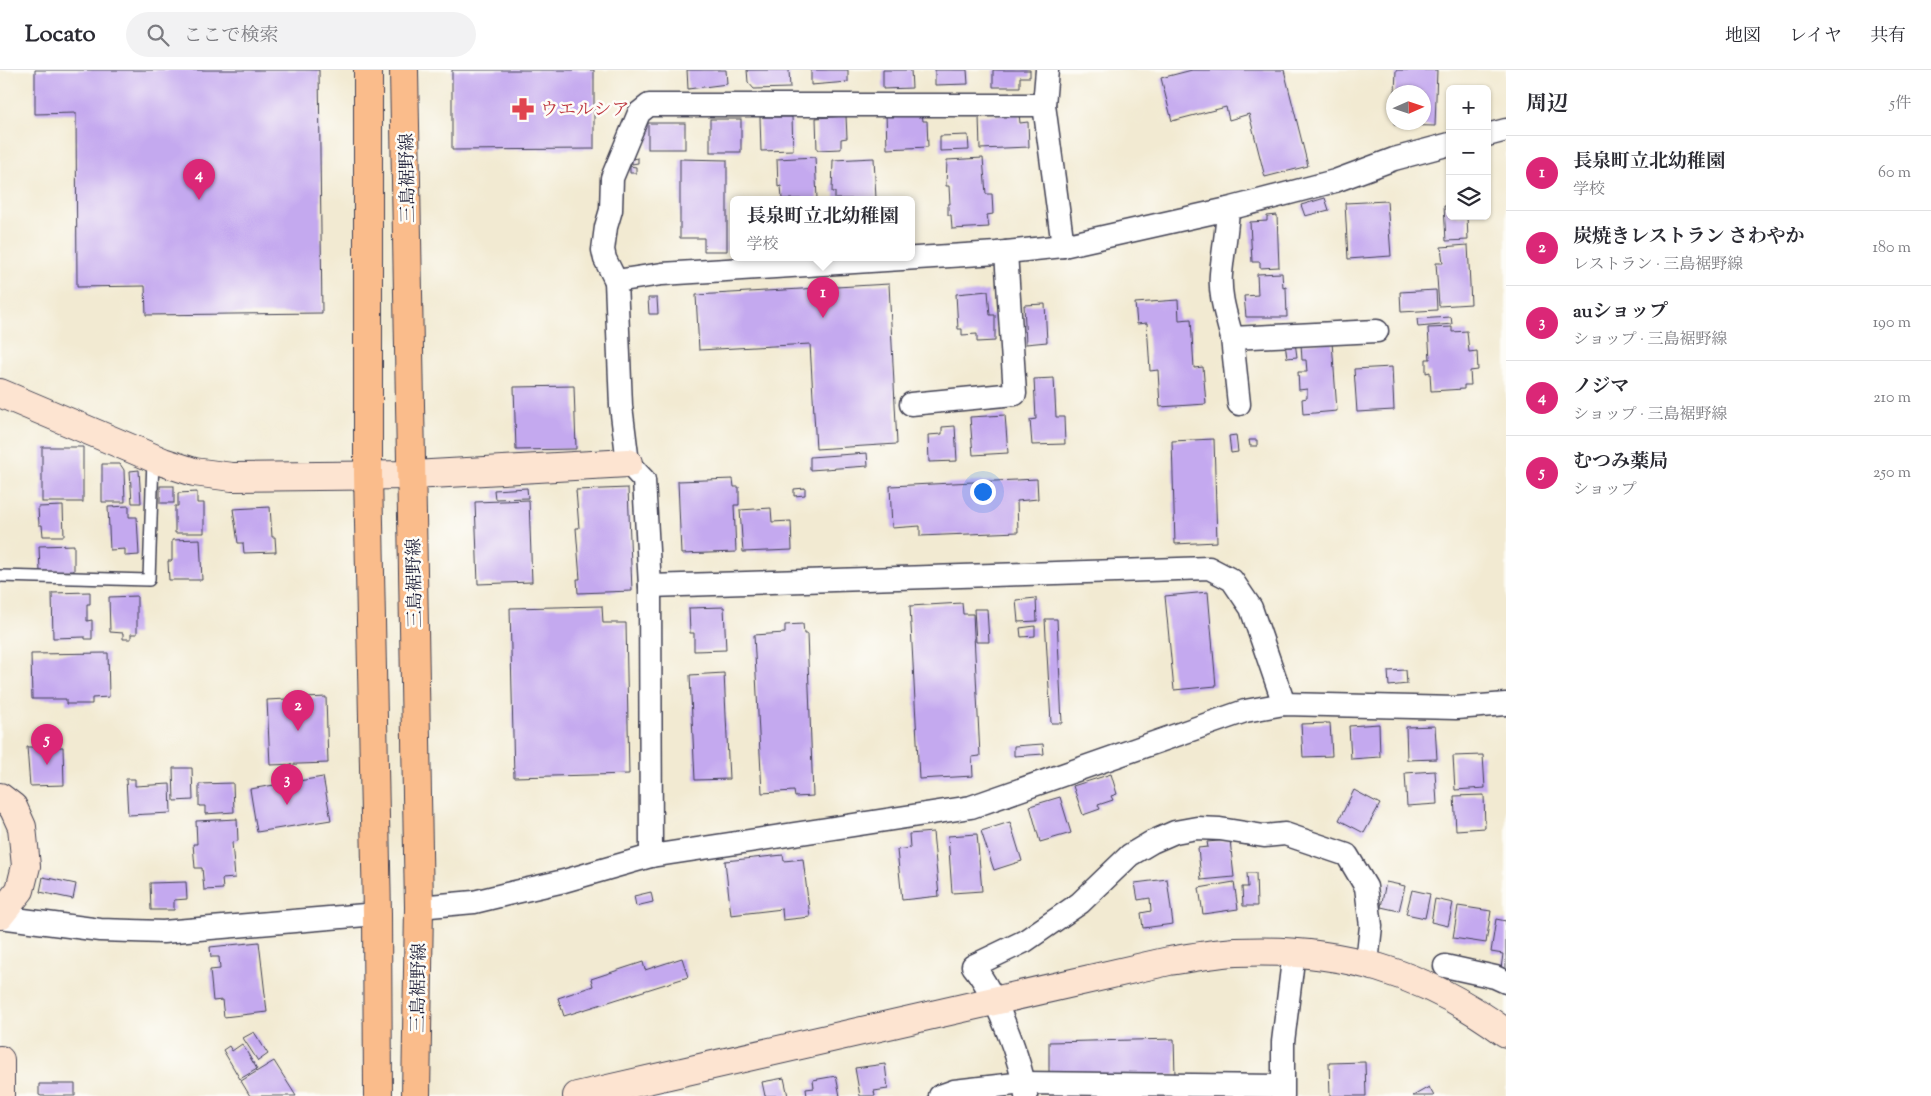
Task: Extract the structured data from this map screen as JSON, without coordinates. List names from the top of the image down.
{
  "streets": {
    "main road": ["三島裾野線"]
  },
  "places": {
    "pharmacy": ["ウエルシア"]
  },
  "north": "right",
  "page": {
    "header": "Locato",
    "search": "ここで検索",
    "nav": ["地図", "レイヤ", "共有"],
    "heading": ["周辺", "5件"],
    "map_buttons": ["+", "−"],
    "list": [
      {
        "mark": "1",
        "name": "長泉町立北幼稚園",
        "note": "学校",
        "value": "60 m"
      },
      {
        "mark": "2",
        "name": "炭焼きレストラン さわやか",
        "note": "レストラン · 三島裾野線",
        "value": "180 m"
      },
      {
        "mark": "3",
        "name": "auショップ",
        "note": "ショップ · 三島裾野線",
        "value": "190 m"
      },
      {
        "mark": "4",
        "name": "ノジマ",
        "note": "ショップ · 三島裾野線",
        "value": "210 m"
      },
      {
        "mark": "5",
        "name": "むつみ薬局",
        "note": "ショップ",
        "value": "250 m"
      }
    ],
    "pins": [
      "4",
      "1",
      "2",
      "5",
      "3"
    ],
    "popup": ["長泉町立北幼稚園", "学校"]
  }
}
